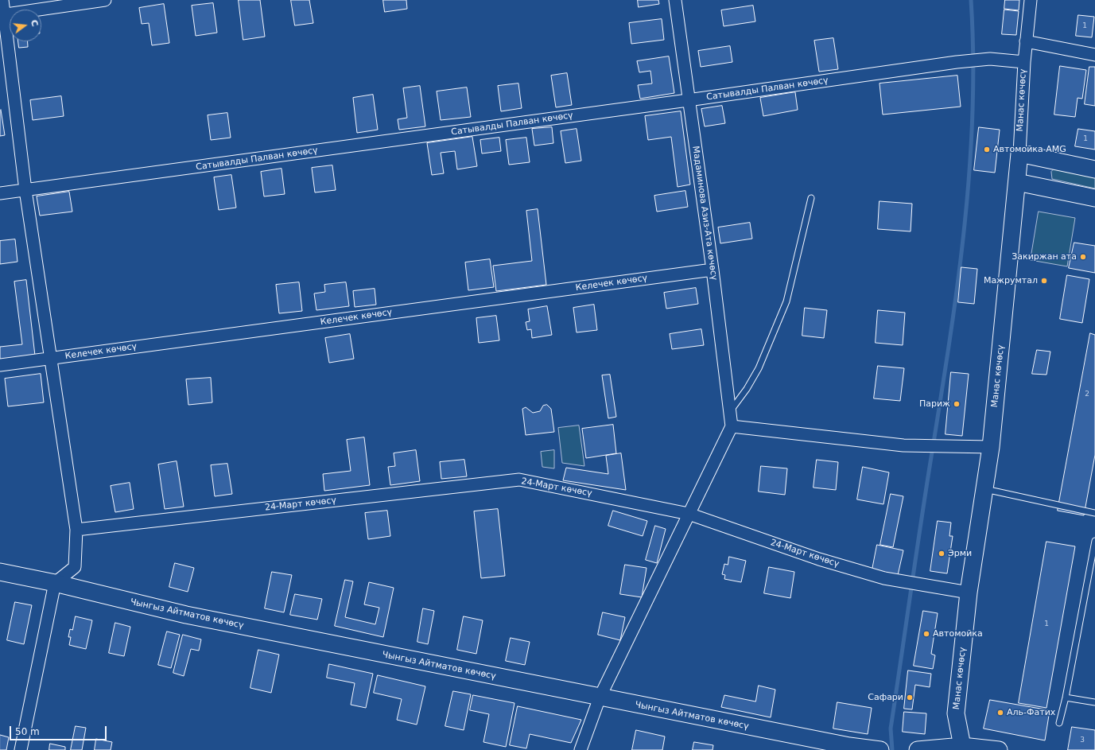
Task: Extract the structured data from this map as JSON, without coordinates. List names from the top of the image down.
{
  "streets": {
    "main road": ["Манас көчөсү", "Чынгыз Айтматов көчөсү"],
    "street": [
      "Сатывалды Палван көчөсү",
      "Мадаминова Азиз-Ата көчөсү",
      "Келечек көчөсү",
      "24-Март көчөсү"
    ]
  },
  "crossings": [
    ["Сатывалды Палван көчөсү", "Манас көчөсү"],
    ["Сатывалды Палван көчөсү", "Мадаминова Азиз-Ата көчөсү"],
    ["Манас көчөсү", "24-Март көчөсү"],
    ["Мадаминова Азиз-Ата көчөсү", "Келечек көчөсү"]
  ],
  "places": [
    "Автомойка AMG",
    "Закиржан ата",
    "Мажрумтал",
    "Париж",
    "Эрми",
    "Автомойка",
    "Сафари",
    "Аль-Фатих"
  ],
  "house_numbers": [
    "1",
    "1",
    "2",
    "1",
    "3"
  ],
  "scale_bar": "50 m",
  "north": "right"
}
